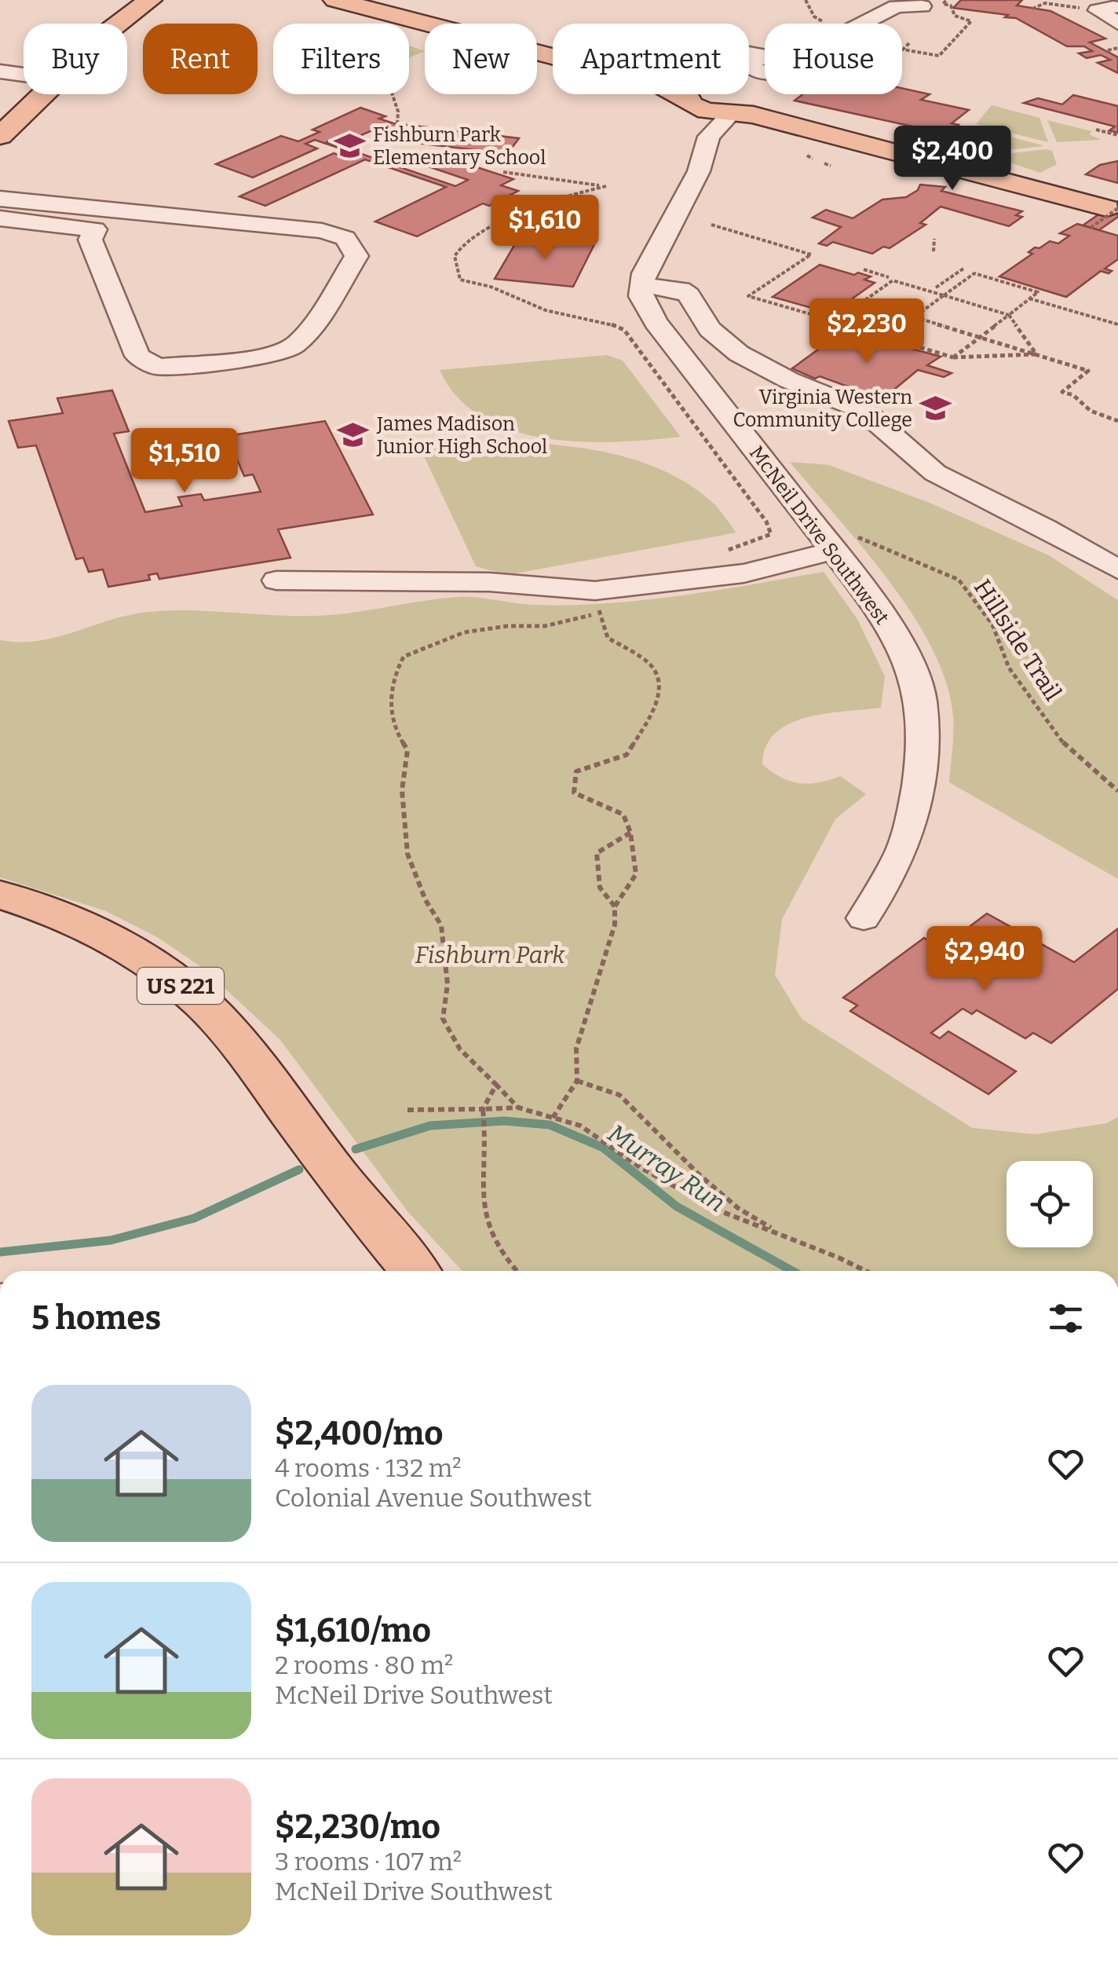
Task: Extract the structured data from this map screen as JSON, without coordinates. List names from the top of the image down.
{
  "streets": {
    "main road": ["US 221"],
    "street": ["McNeil Drive Southwest"],
    "path": ["Hillside Trail"]
  },
  "crossings": [
    ["McNeil Drive Southwest", "Hillside Trail"]
  ],
  "water": ["Murray Run"],
  "parks": ["Fishburn Park"],
  "places": {
    "school or university": ["Fishburn Park Elementary School", "Virginia Western Community College", "James Madison Junior High School"]
  },
  "page": {
    "chip": [
      "Buy",
      "Rent",
      "Filters",
      "New",
      "Apartment",
      "House"
    ],
    "price": [
      "$2,400",
      "$1,610",
      "$2,230",
      "$1,510",
      "$2,940"
    ],
    "heading": "5 homes",
    "list": [
      {
        "name": "$2,400/mo",
        "note": "4 rooms · 132 m² · Colonial Avenue Southwest"
      },
      {
        "name": "$1,610/mo",
        "note": "2 rooms · 80 m² · McNeil Drive Southwest"
      },
      {
        "name": "$2,230/mo",
        "note": "3 rooms · 107 m² · McNeil Drive Southwest"
      }
    ]
  }
}
